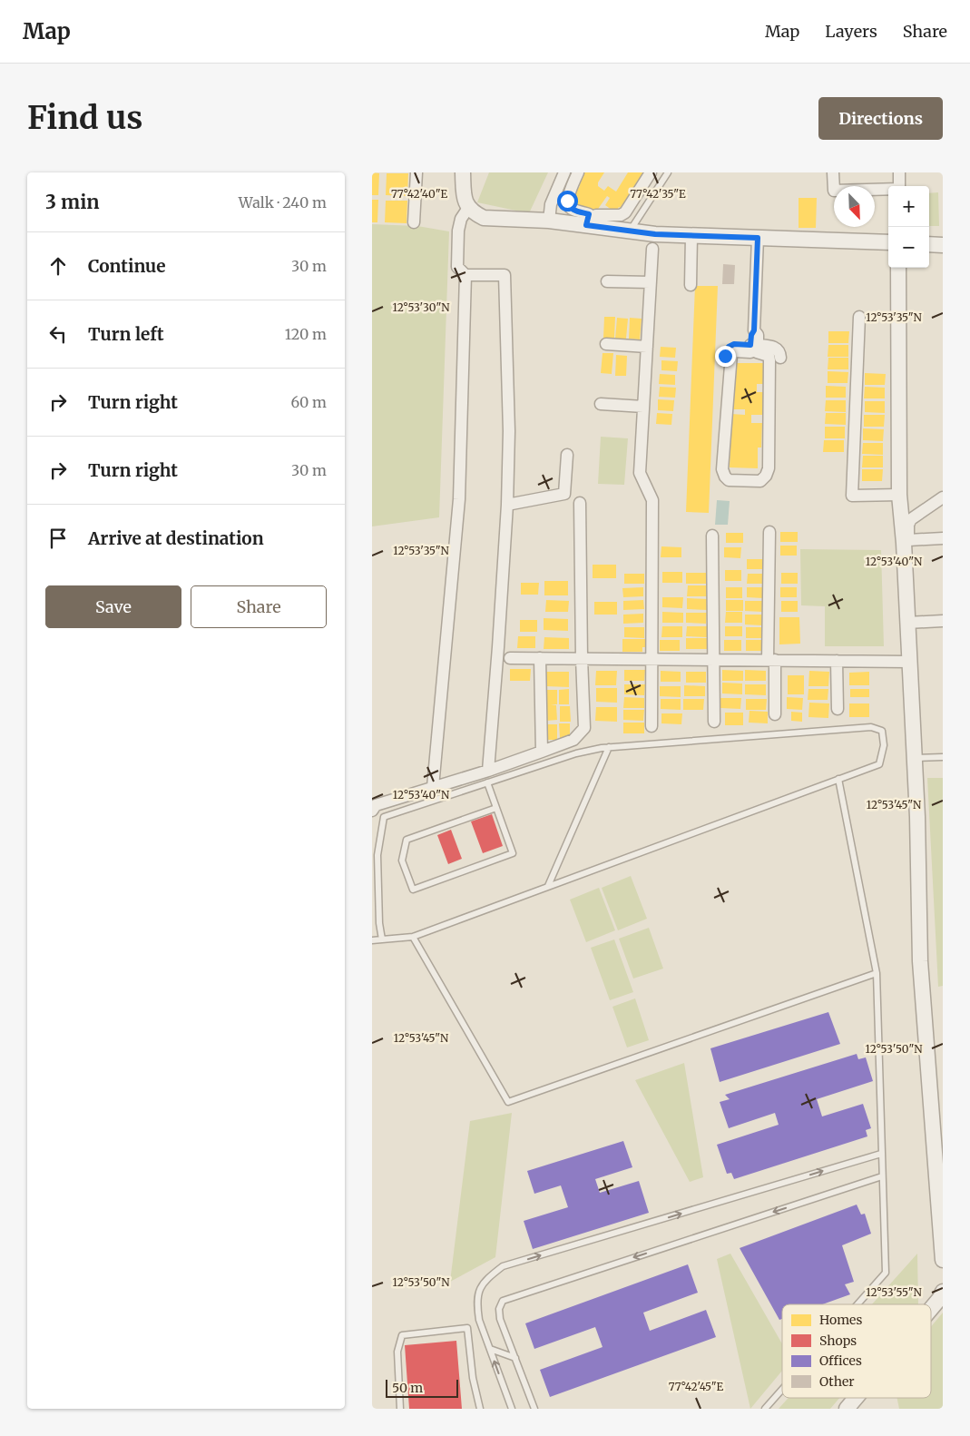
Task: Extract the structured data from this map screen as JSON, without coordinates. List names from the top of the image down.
{
  "legend": [
    "Homes",
    "Shops",
    "Offices",
    "Other"
  ],
  "scale_bar": "50 m",
  "north": "bottom right",
  "page": {
    "header": "Map",
    "nav": ["Map", "Layers", "Share"],
    "buttons": [
      "Directions",
      ["Save", "Share"]
    ],
    "title": "Find us",
    "heading": ["3 min", "Walk · 240 m"],
    "map_buttons": ["+", "−"],
    "list": [
      ["Continue", "30 m"],
      ["Turn left", "120 m"],
      ["Turn right", "60 m"],
      ["Turn right", "30 m"],
      "Arrive at destination"
    ],
    "scale": "50 m"
  },
  "coordinates": [
    "77°42'40\"E",
    "77°42'35\"E",
    "12°53'30\"N",
    "12°53'35\"N",
    "12°53'40\"N",
    "12°53'45\"N",
    "12°53'50\"N",
    "12°53'55\"N",
    "77°42'45\"E"
  ]
}
